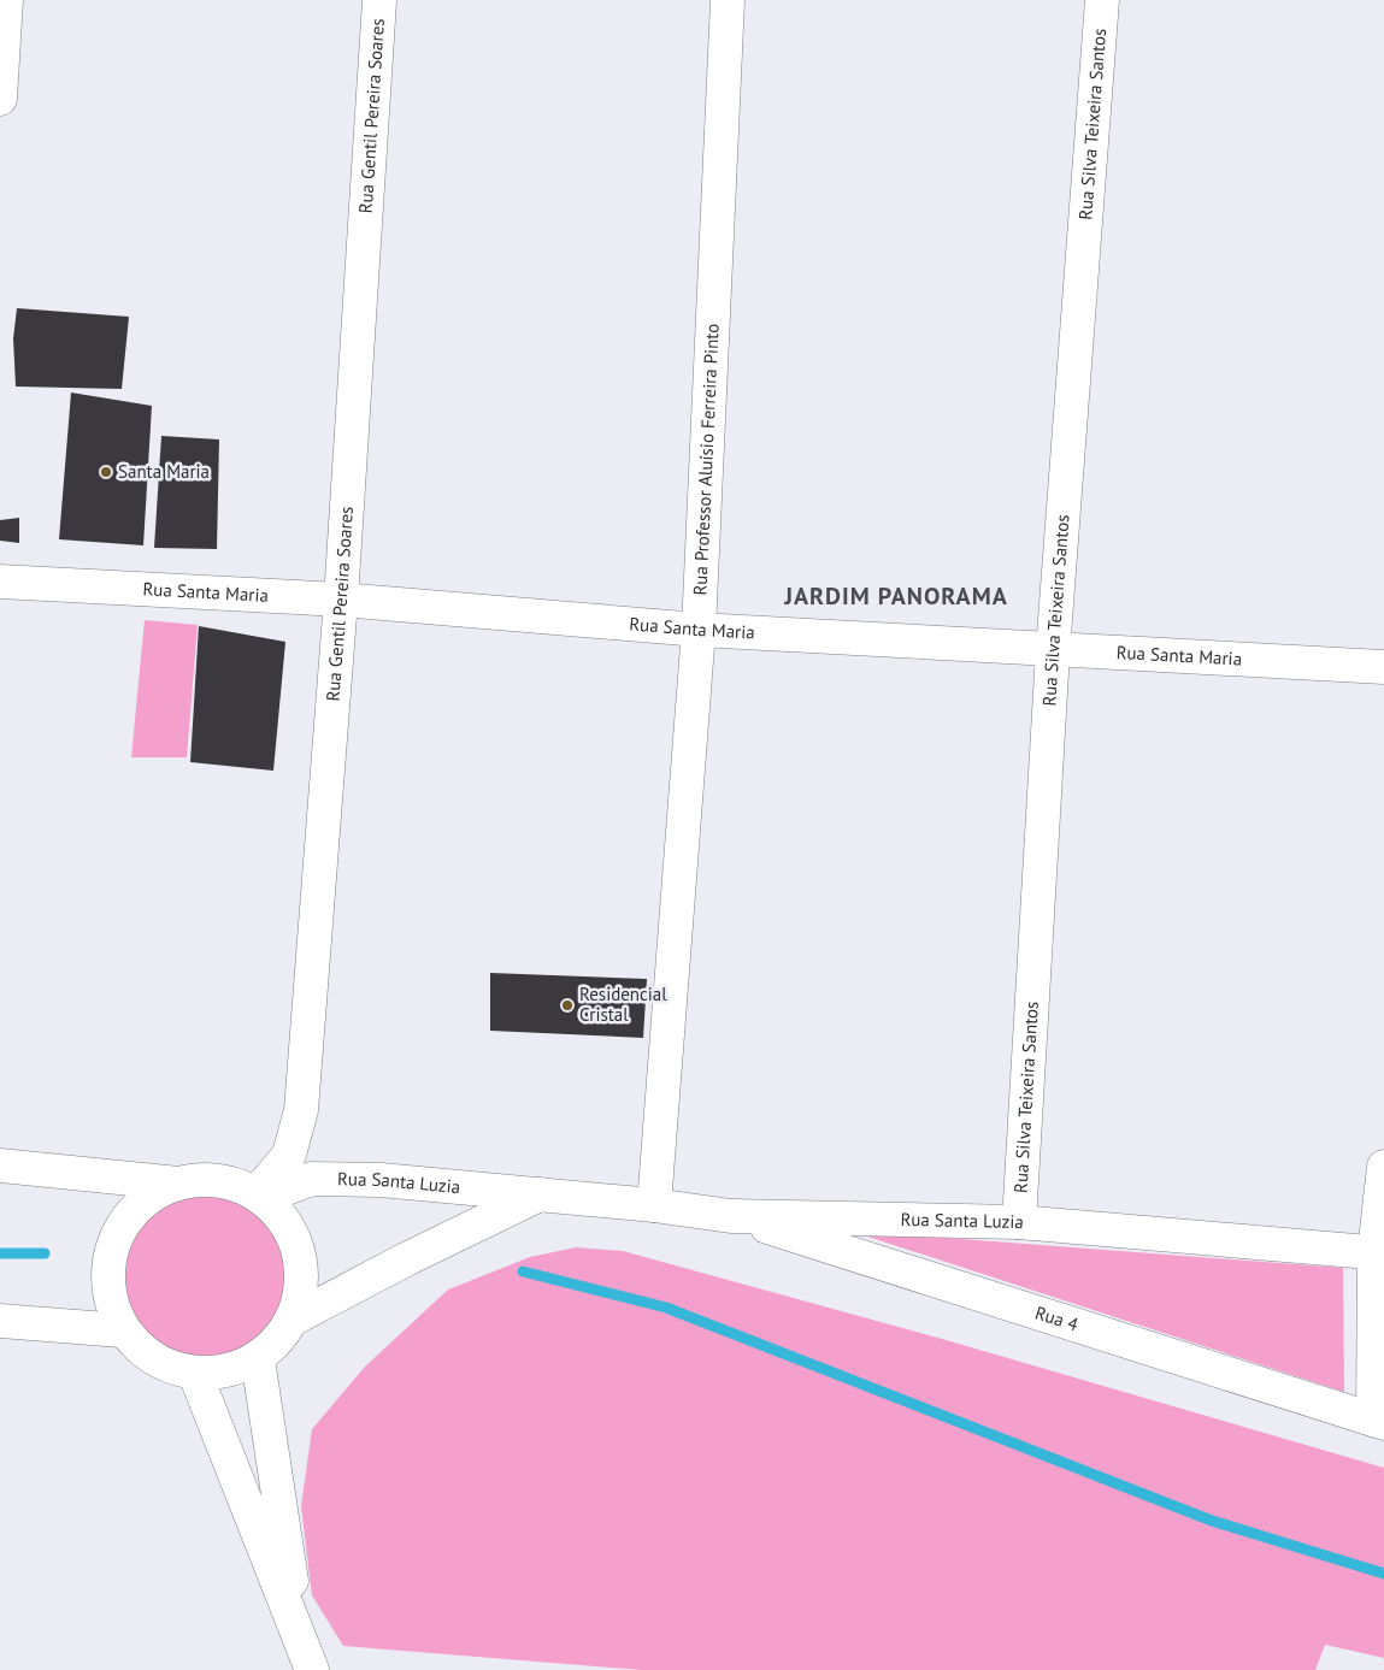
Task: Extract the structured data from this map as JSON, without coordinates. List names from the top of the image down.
{
  "streets": {
    "street": [
      "Rua Gentil Pereira Soares",
      "Rua Silva Teixeira Santos",
      "Rua Professor Aluísio Ferreira Pinto",
      "Rua Santa Maria",
      "Rua Santa Luzia",
      "Rua 4"
    ]
  },
  "crossings": [
    ["Rua Gentil Pereira Soares", "Rua Santa Maria"],
    ["Rua Gentil Pereira Soares", "Rua Santa Luzia"],
    ["Rua Silva Teixeira Santos", "Rua Santa Maria"],
    ["Rua Silva Teixeira Santos", "Rua Santa Luzia"],
    ["Rua Professor Aluísio Ferreira Pinto", "Rua Santa Maria"],
    ["Rua Professor Aluísio Ferreira Pinto", "Rua Santa Luzia"],
    ["Rua Santa Luzia", "Rua 4"]
  ],
  "districts": ["JARDIM PANORAMA"],
  "places": ["Santa Maria", "Residencial Cristal"]
}
